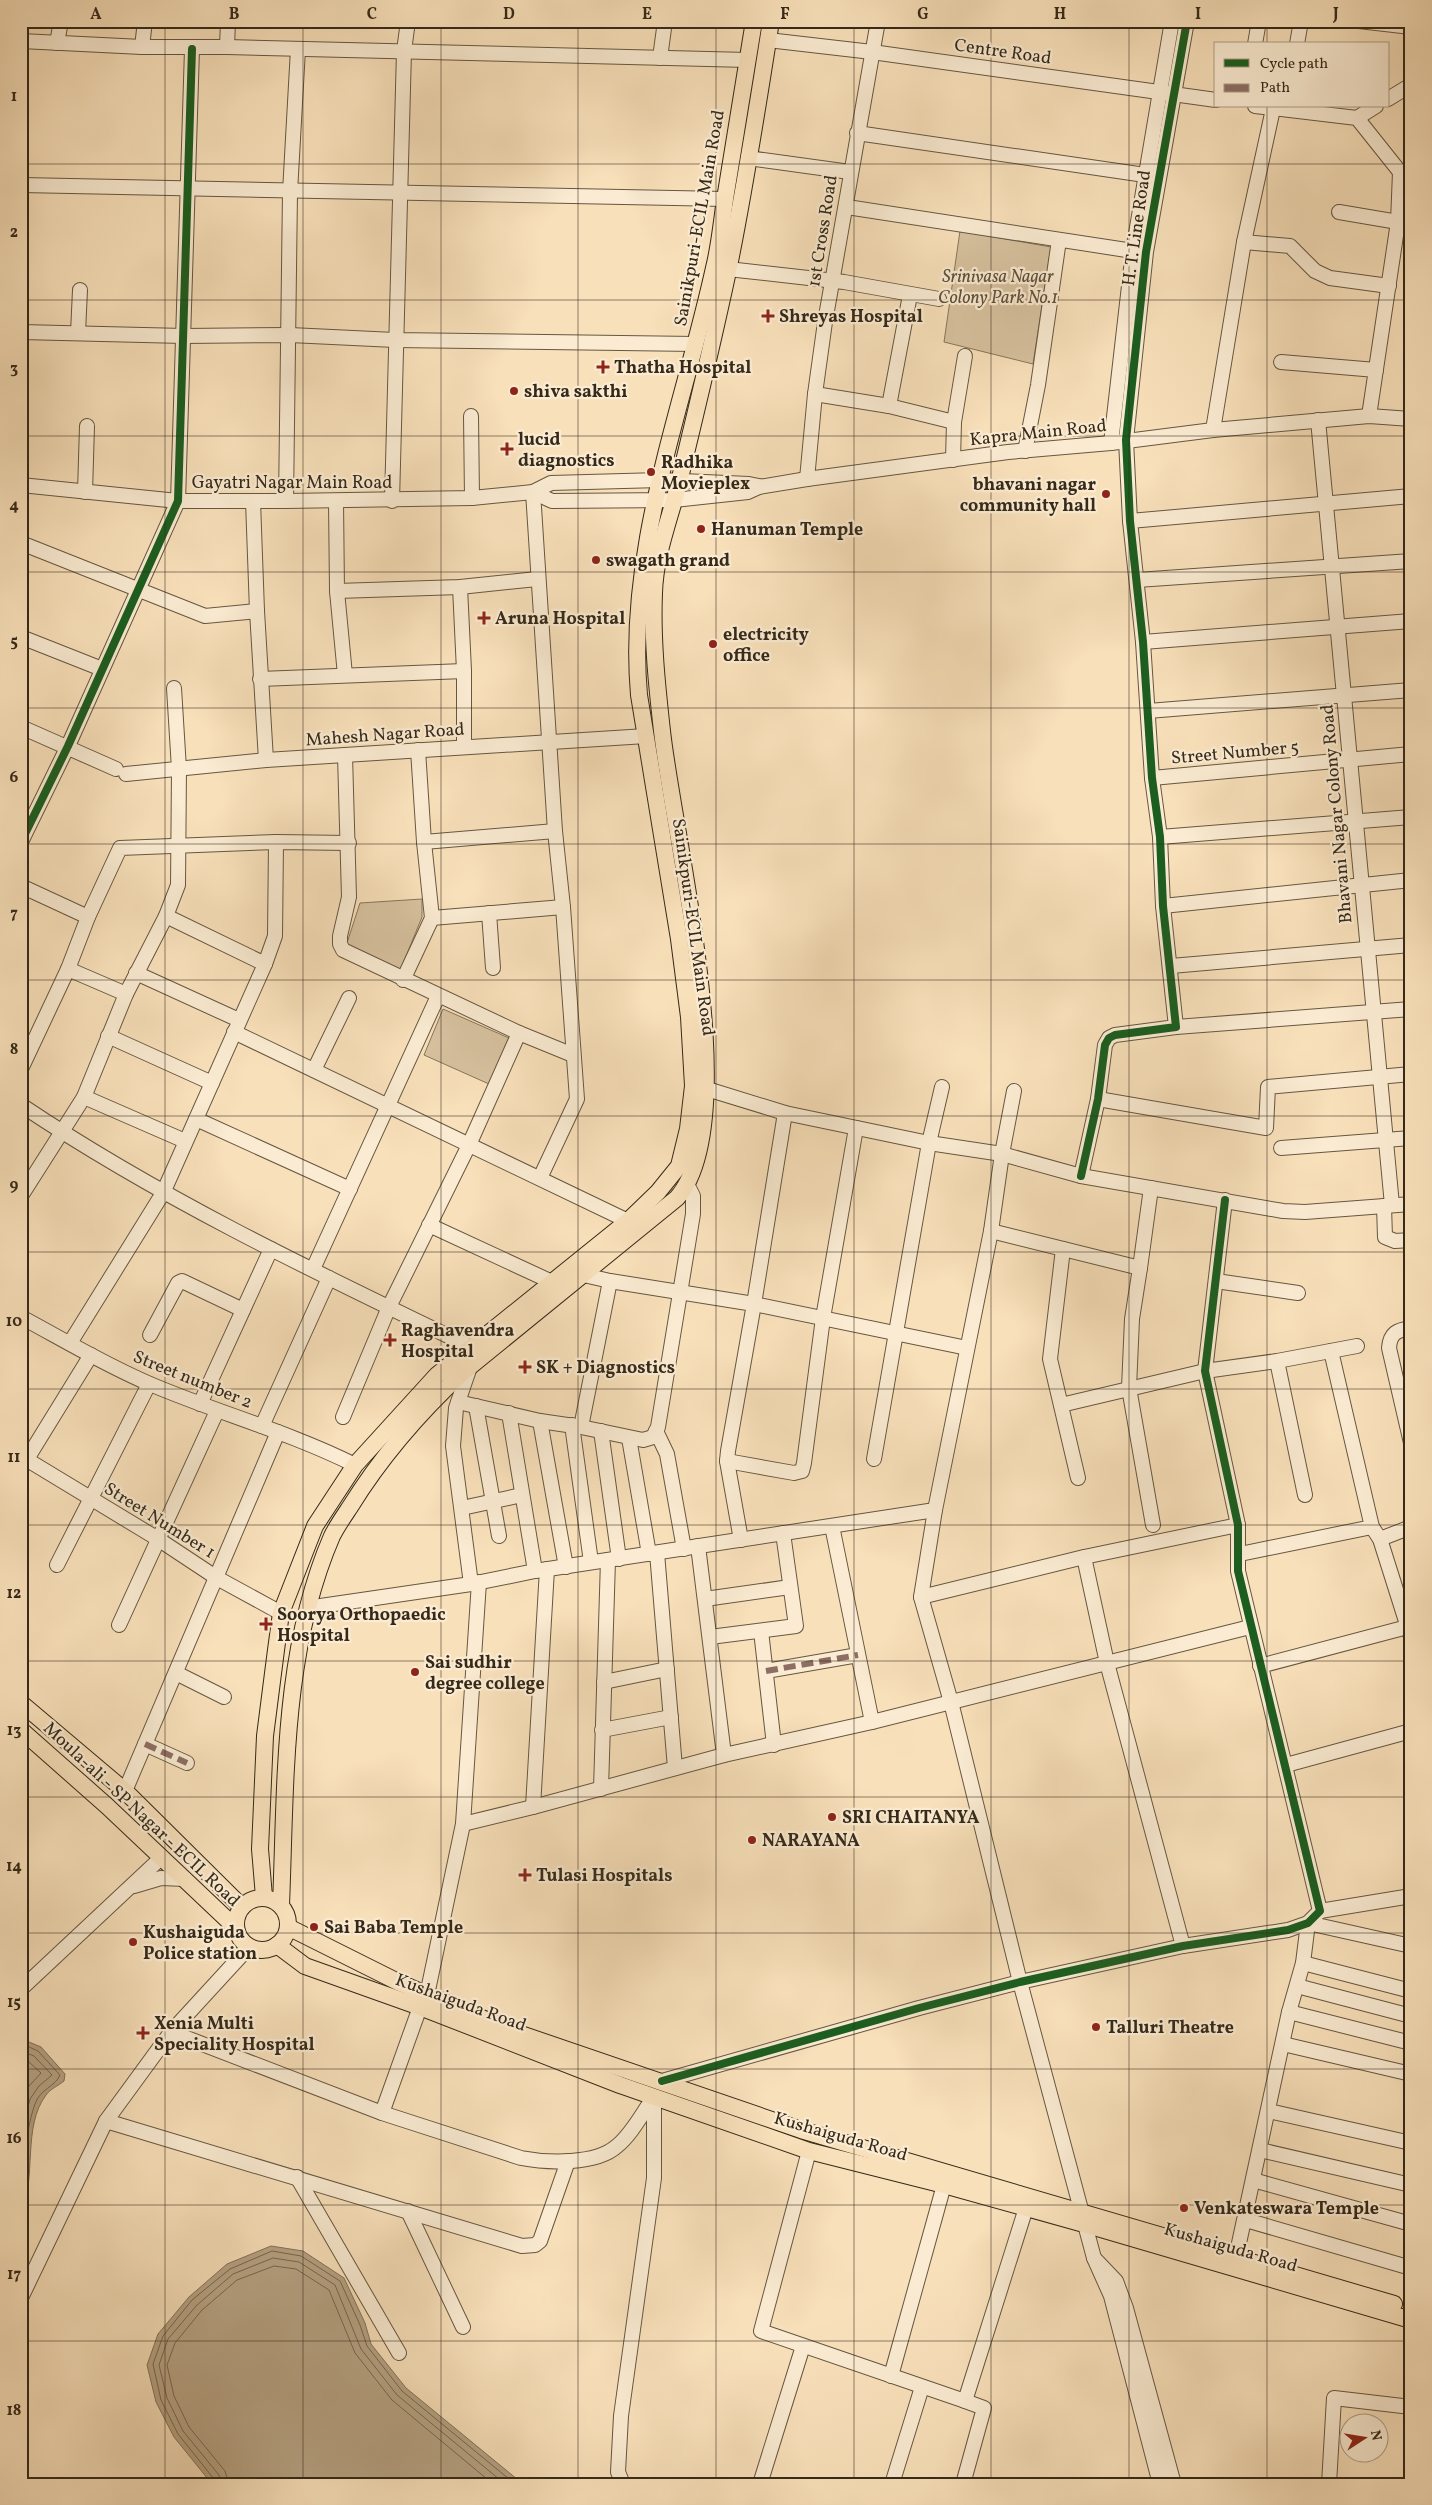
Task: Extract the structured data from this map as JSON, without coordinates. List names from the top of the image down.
{
  "streets": {
    "main road": ["Sainikpuri-ECIL Main Road", "Moula-ali - SP Nagar - ECIL Road", "Kushaiguda Road"],
    "street": [
      "Centre Road",
      "H. T. Line Road",
      "1st Cross Road",
      "Kapra Main Road",
      "Gayatri Nagar Main Road",
      "Mahesh Nagar Road",
      "Street Number 5",
      "Bhavani Nagar Colony Road",
      "Street number 2",
      "Street Number 1"
    ]
  },
  "crossings": [
    ["Centre Road", "Sainikpuri-ECIL Main Road"],
    ["Centre Road", "H. T. Line Road"],
    ["Centre Road", "1st Cross Road"],
    ["Sainikpuri-ECIL Main Road", "Kapra Main Road"],
    ["Sainikpuri-ECIL Main Road", "Gayatri Nagar Main Road"],
    ["Sainikpuri-ECIL Main Road", "Mahesh Nagar Road"],
    ["Sainikpuri-ECIL Main Road", "Street number 2"],
    ["Sainikpuri-ECIL Main Road", "Street Number 1"],
    ["Sainikpuri-ECIL Main Road", "Moula-ali - SP Nagar - ECIL Road"],
    ["Sainikpuri-ECIL Main Road", "Kushaiguda Road"],
    ["H. T. Line Road", "Kapra Main Road"],
    ["H. T. Line Road", "Street Number 5"],
    ["1st Cross Road", "Kapra Main Road"],
    ["Kapra Main Road", "Gayatri Nagar Main Road"],
    ["Kapra Main Road", "Bhavani Nagar Colony Road"],
    ["Street Number 5", "Bhavani Nagar Colony Road"],
    ["Moula-ali - SP Nagar - ECIL Road", "Kushaiguda Road"]
  ],
  "parks": ["Srinivasa Nagar Colony Park No.1"],
  "places": {
    "health": [
      "Shreyas Hospital",
      "Thatha Hospital",
      "lucid diagnostics",
      "Aruna Hospital",
      "Raghavendra Hospital",
      "SK + Diagnostics",
      "Soorya Orthopaedic Hospital",
      "Tulasi Hospitals",
      "Xenia Multi Speciality Hospital"
    ],
    "other": [
      "shiva sakthi",
      "Radhika Movieplex",
      "bhavani nagar community hall",
      "Hanuman Temple",
      "swagath grand",
      "electricity office",
      "Sai sudhir degree college",
      "SRI CHAITANYA",
      "NARAYANA",
      "Sai Baba Temple",
      "Kushaiguda Police station",
      "Talluri Theatre",
      "Venkateswara Temple"
    ]
  },
  "legend": ["Cycle path", "Path"],
  "north": "right",
  "grid": {
    "columns": [
      "A",
      "B",
      "C",
      "D",
      "E",
      "F",
      "G",
      "H",
      "I",
      "J"
    ],
    "rows": [
      "1",
      "2",
      "3",
      "4",
      "5",
      "6",
      "7",
      "8",
      "9",
      "10",
      "11",
      "12",
      "13",
      "14",
      "15",
      "16",
      "17",
      "18"
    ]
  }
}
